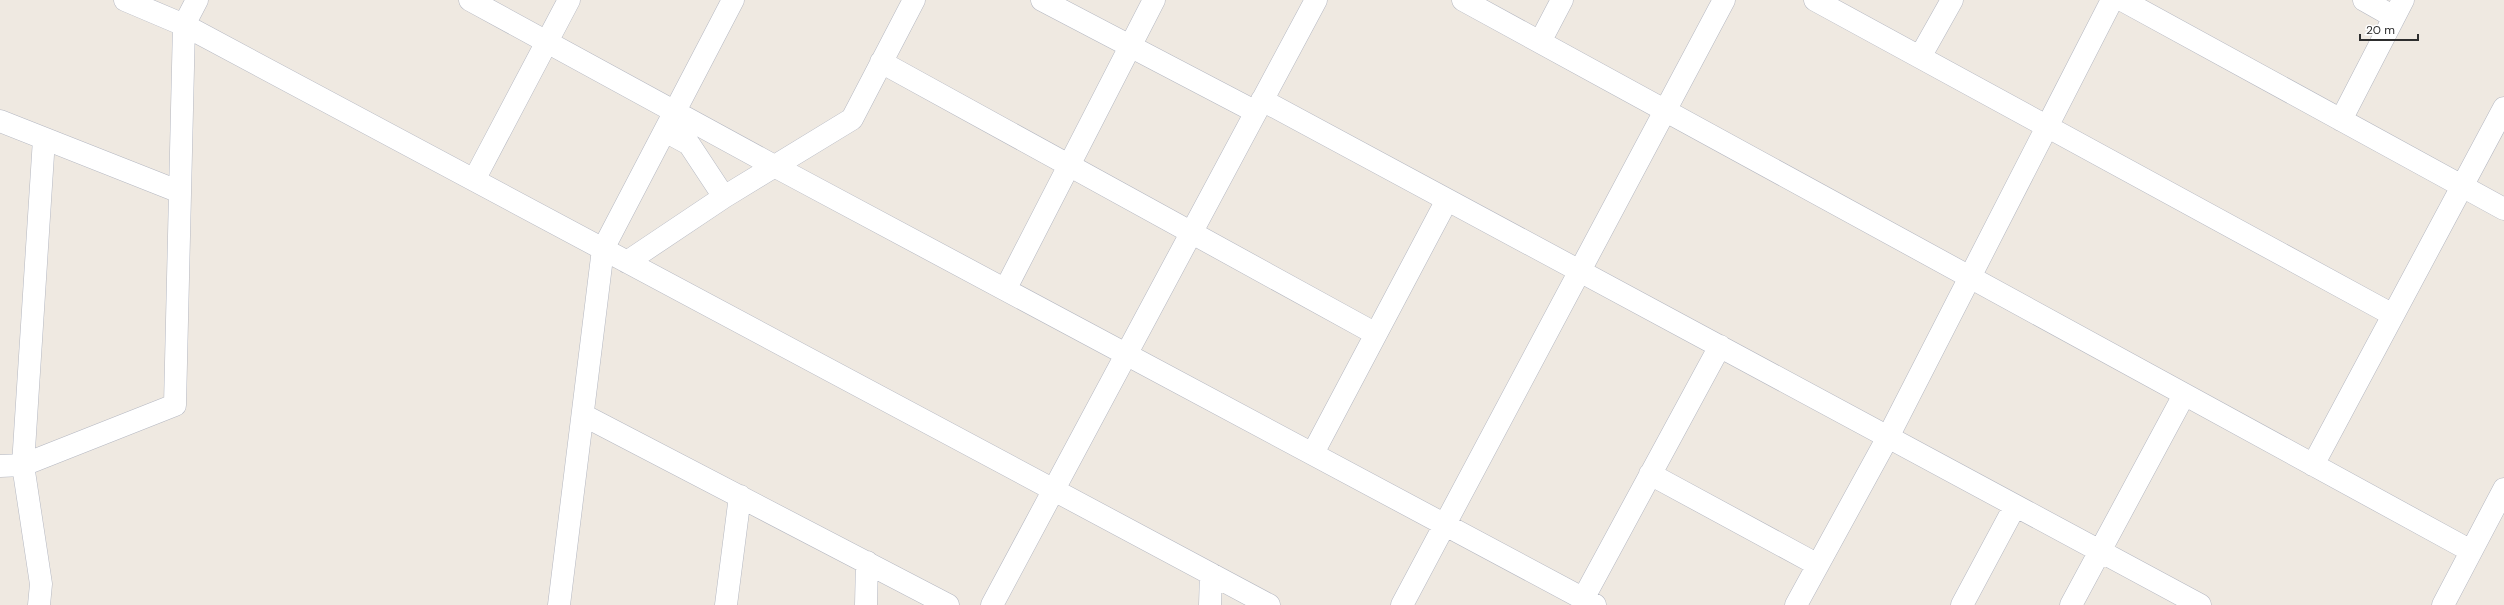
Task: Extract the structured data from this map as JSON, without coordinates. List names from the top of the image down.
{
  "scale_bar": "20 m"
}
